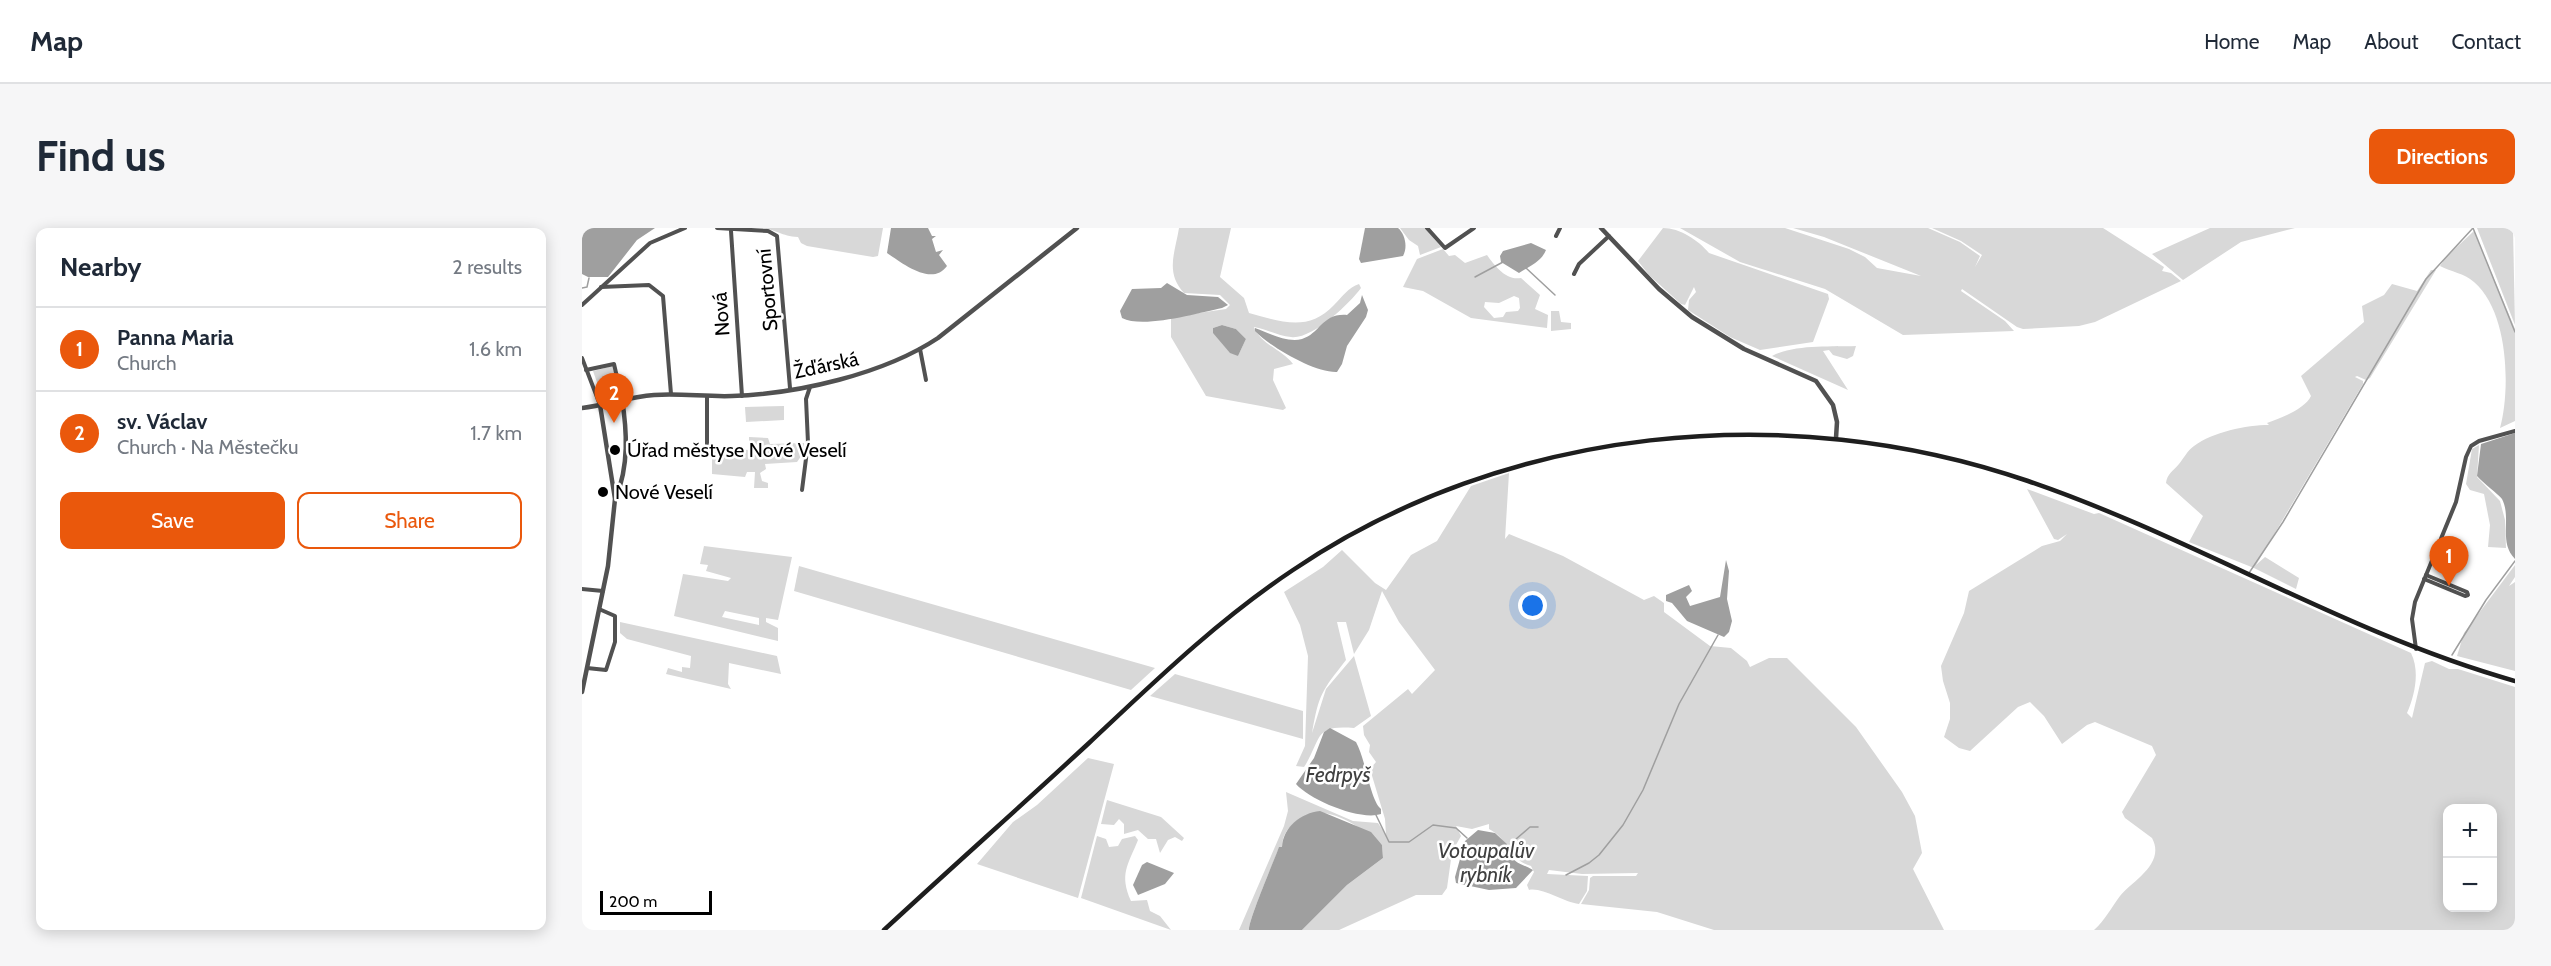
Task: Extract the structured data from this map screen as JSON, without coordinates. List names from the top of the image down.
{
  "streets": {
    "street": ["Sportovní", "Nová", "Žďárská"]
  },
  "crossings": [
    ["Sportovní", "Nová"],
    ["Sportovní", "Žďárská"],
    ["Nová", "Žďárská"]
  ],
  "water": ["Fedrpyš", "Votoupalův rybník"],
  "places": ["Úřad městyse Nové Veselí", "Nové Veselí"],
  "scale_bar": "200 m",
  "page": {
    "header": "Map",
    "nav": [
      "Home",
      "Map",
      "About",
      "Contact"
    ],
    "buttons": [
      "Directions",
      ["Save", "Share"]
    ],
    "title": "Find us",
    "heading": ["Nearby", "2 results"],
    "list": [
      {
        "mark": "1",
        "name": "Panna Maria",
        "note": "Church",
        "value": "1.6 km"
      },
      {
        "mark": "2",
        "name": "sv. Václav",
        "note": "Church · Na Městečku",
        "value": "1.7 km"
      }
    ],
    "pins": ["2", "1"],
    "map_buttons": ["+", "−"],
    "scale": "200 m"
  }
}
